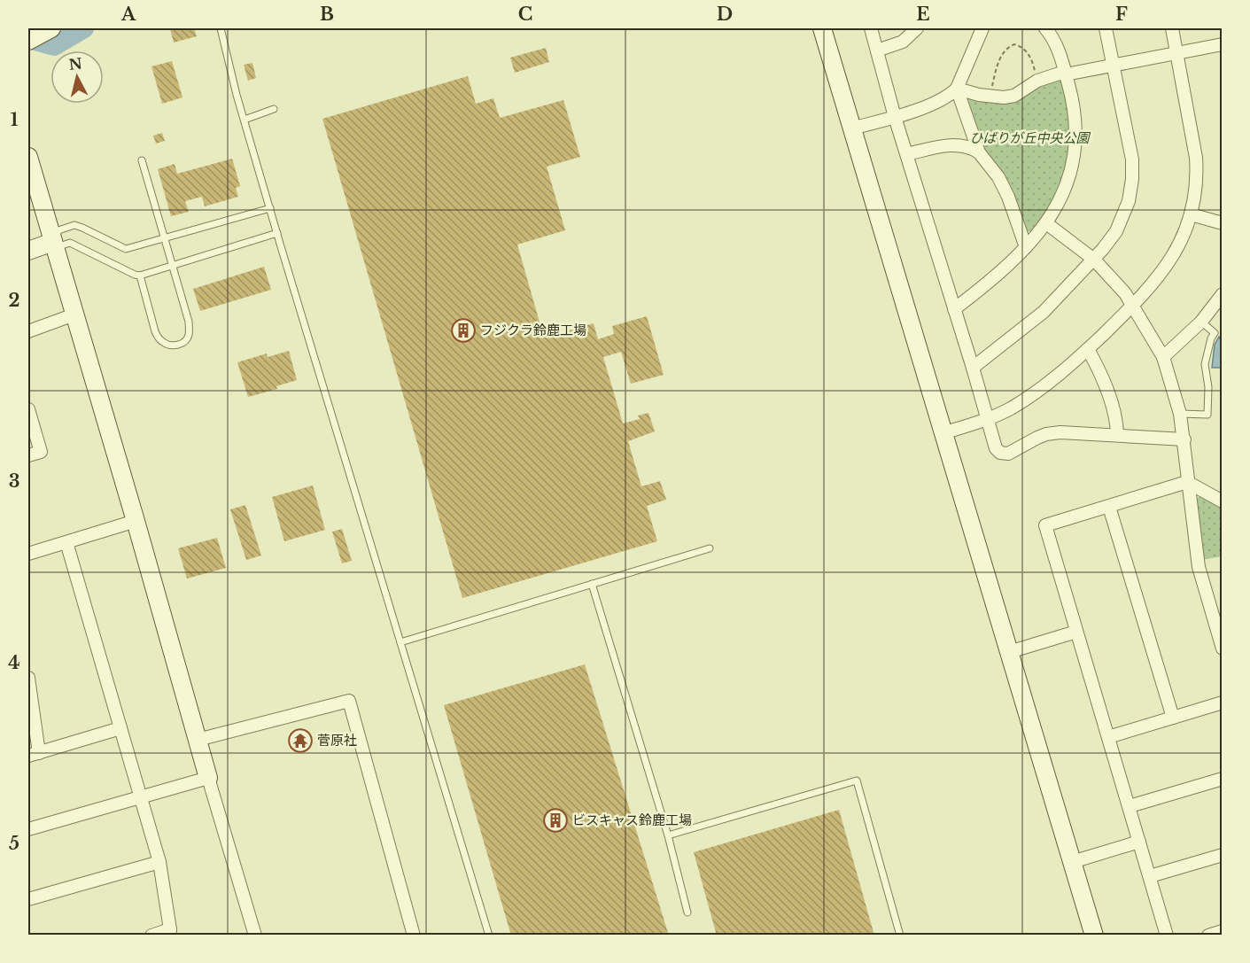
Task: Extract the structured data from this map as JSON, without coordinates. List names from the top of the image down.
{
  "parks": ["ひばりが丘中央公園"],
  "places": {
    "building": ["フジクラ鈴鹿工場", "ビスキャス鈴鹿工場"],
    "temple": ["菅原社"]
  },
  "north": "top",
  "grid": {
    "columns": [
      "A",
      "B",
      "C",
      "D",
      "E",
      "F"
    ],
    "rows": [
      "1",
      "2",
      "3",
      "4",
      "5"
    ]
  }
}
